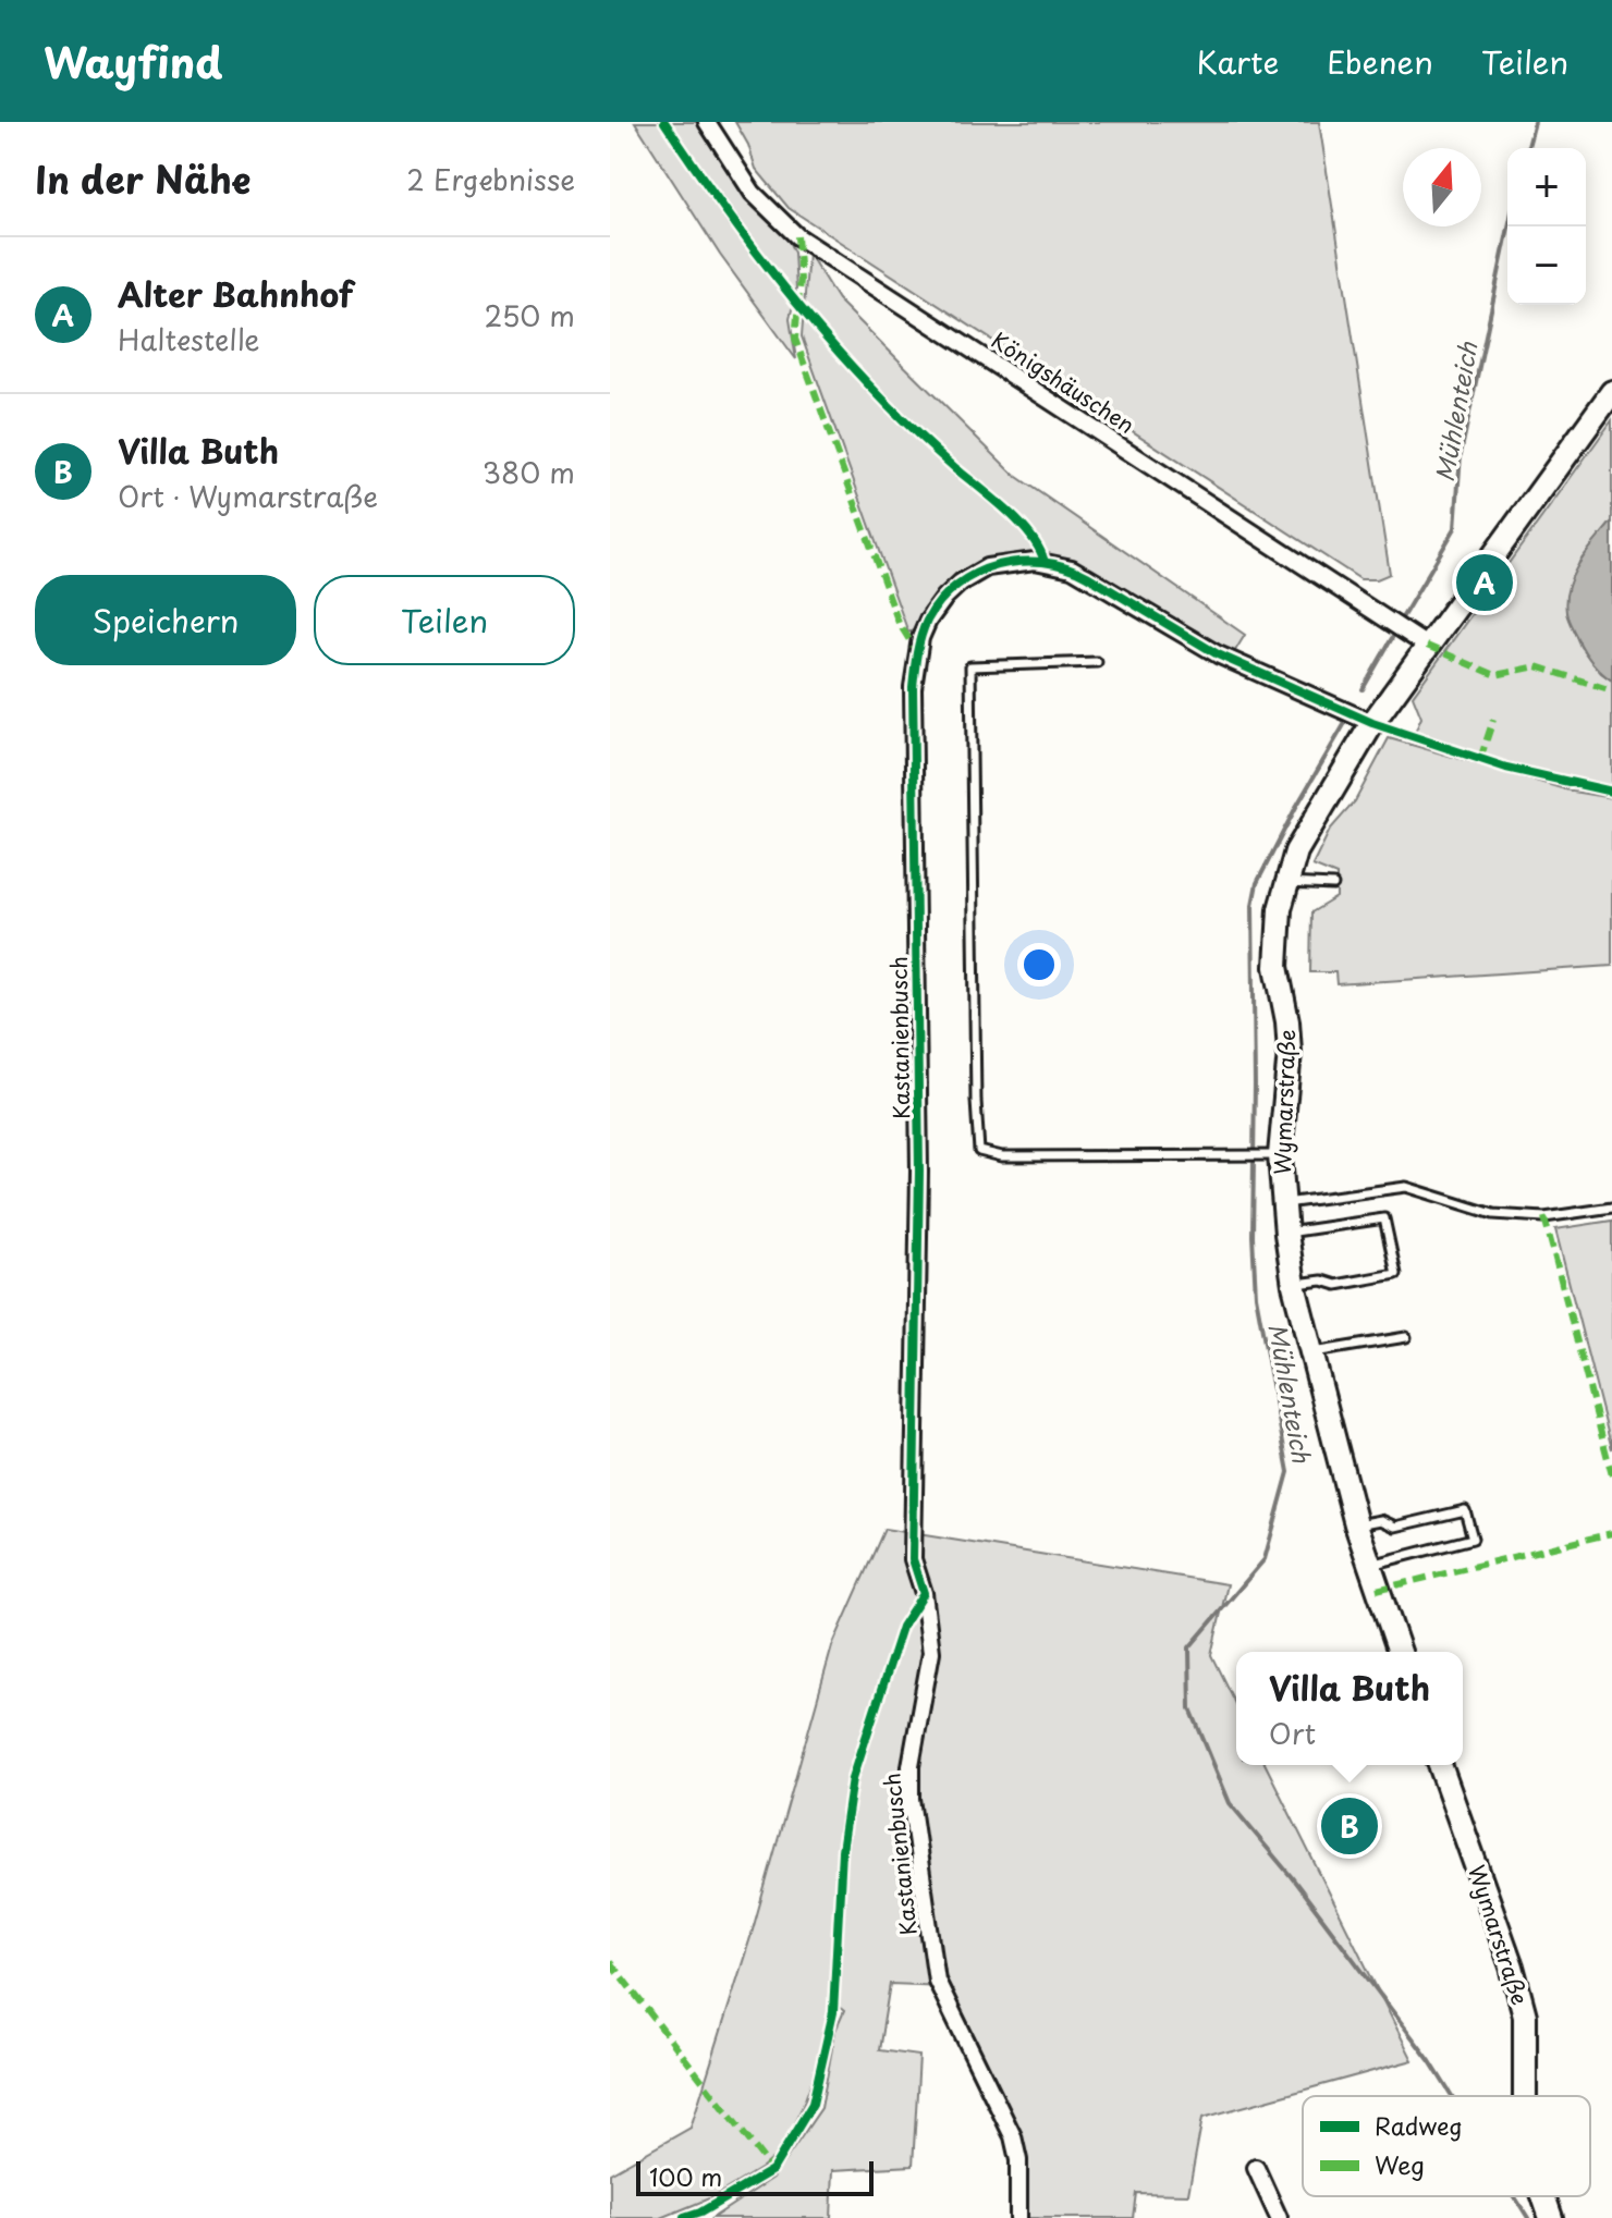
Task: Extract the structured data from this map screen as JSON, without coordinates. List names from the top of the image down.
{
  "streets": {
    "main road": ["Wymarstraße"],
    "street": ["Königshäuschen", "Kastanienbusch"]
  },
  "crossings": [
    ["Königshäuschen", "Wymarstraße"],
    ["Kastanienbusch", "Wymarstraße"]
  ],
  "water": ["Mühlenteich"],
  "legend": ["Radweg", "Weg"],
  "scale_bar": "100 m",
  "north": "top",
  "page": {
    "header": "Wayfind",
    "nav": ["Karte", "Ebenen", "Teilen"],
    "heading": ["In der Nähe", "2 Ergebnisse"],
    "map_buttons": ["+", "−"],
    "list": [
      {
        "mark": "A",
        "name": "Alter Bahnhof",
        "note": "Haltestelle",
        "value": "250 m"
      },
      {
        "mark": "B",
        "name": "Villa Buth",
        "note": "Ort · Wymarstraße",
        "value": "380 m"
      }
    ],
    "buttons": ["Speichern", "Teilen"],
    "pins": ["A", "B"],
    "popup": ["Villa Buth", "Ort"],
    "scale": "100 m"
  }
}
